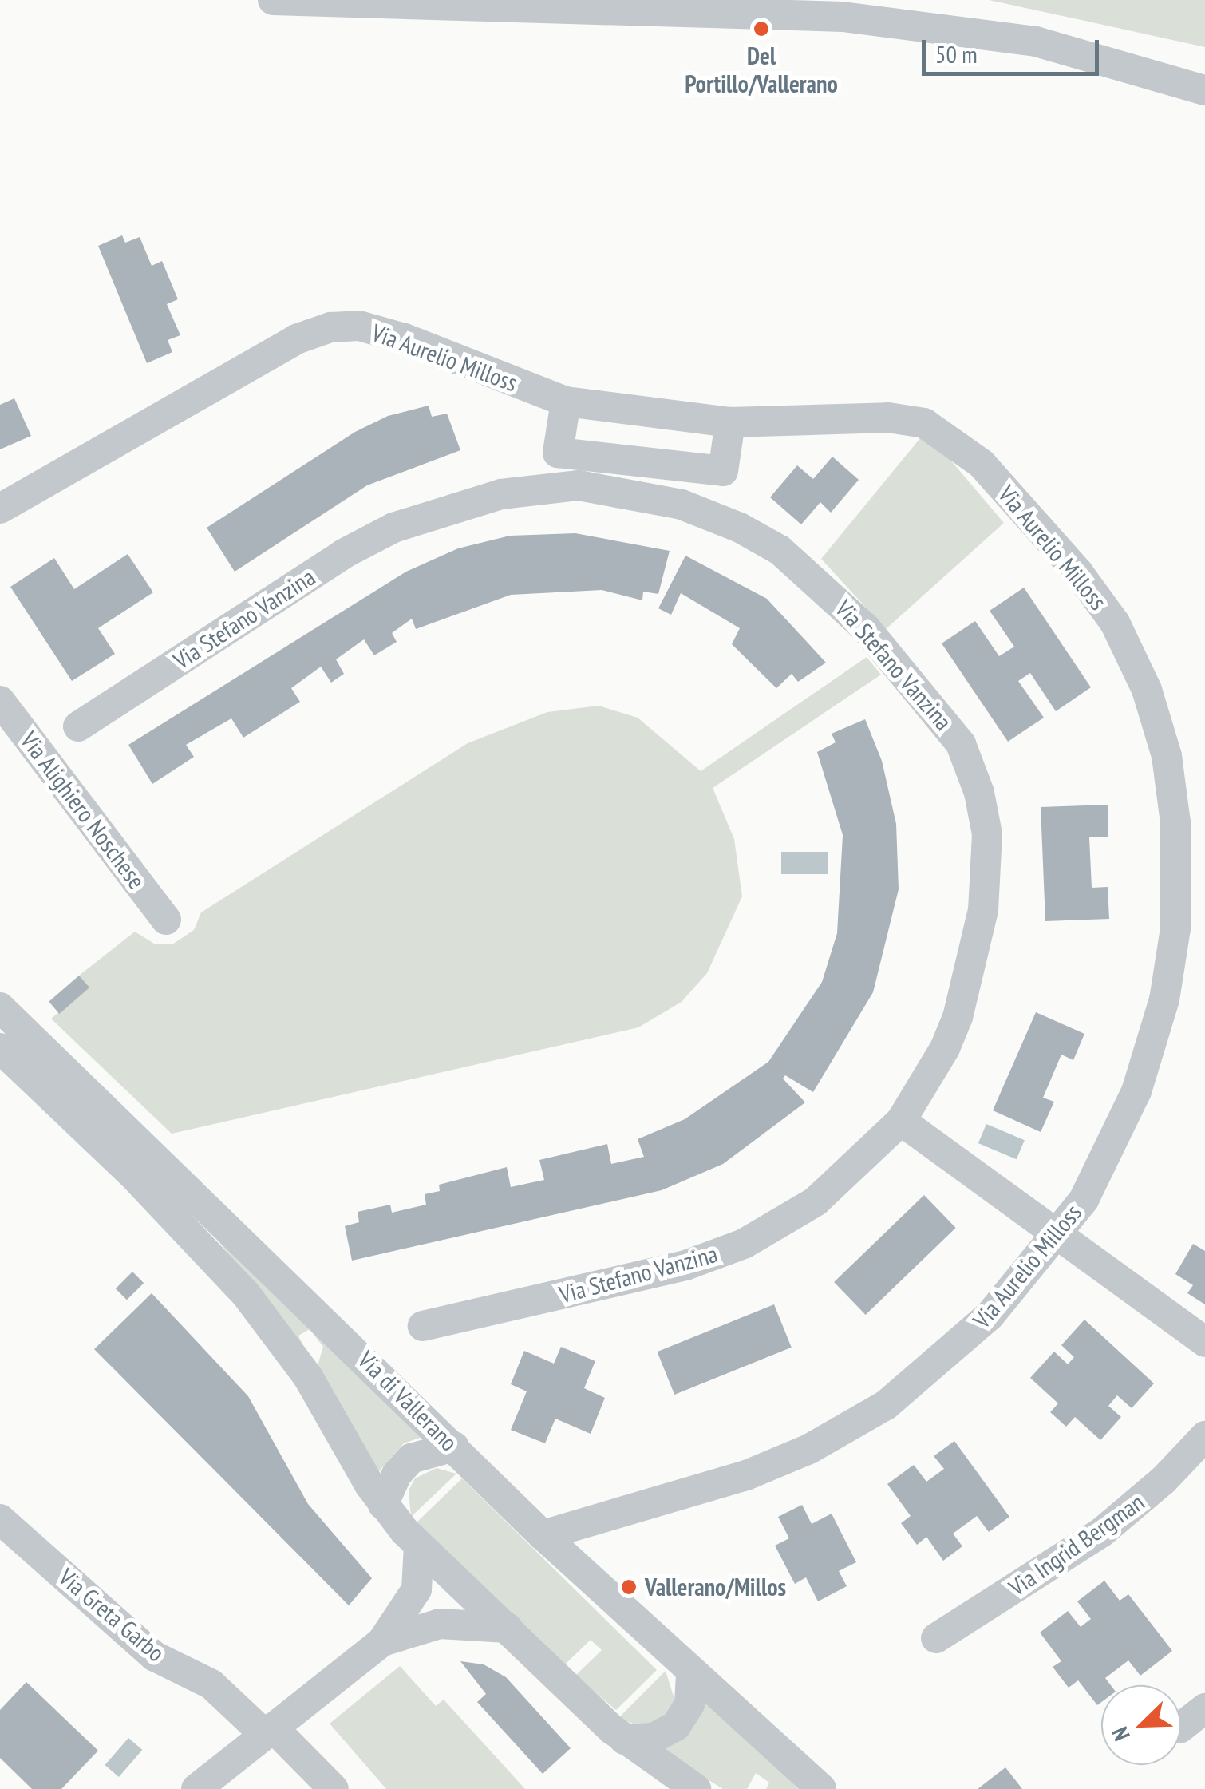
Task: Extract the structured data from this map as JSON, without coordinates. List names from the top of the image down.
{
  "streets": {
    "street": [
      "Via Aurelio Milloss",
      "Via Stefano Vanzina",
      "Via Alighiero Noschese",
      "Via di Vallerano",
      "Via Ingrid Bergman",
      "Via Greta Garbo"
    ]
  },
  "crossings": [
    ["Via Aurelio Milloss", "Via di Vallerano"]
  ],
  "places": ["Del Portillo/Vallerano", "Vallerano/Millos"],
  "scale_bar": "50 m",
  "north": "bottom left"
}
